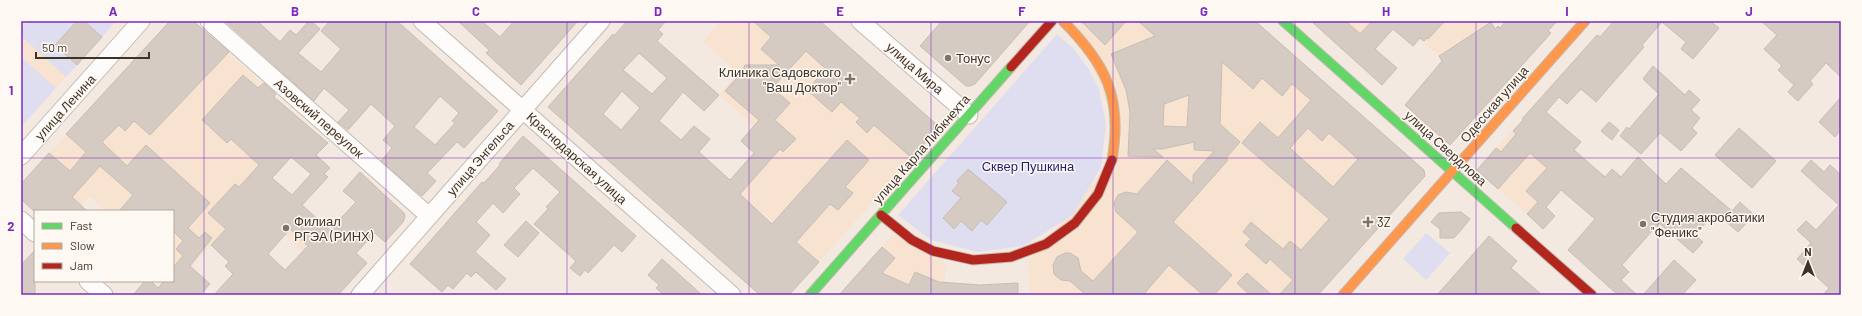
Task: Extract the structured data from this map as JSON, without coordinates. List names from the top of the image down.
{
  "streets": {
    "street": [
      "улица Мира",
      "Одесская улица",
      "улица Ленина",
      "Азовский переулок",
      "улица Свердлова",
      "улица Карла Либкнехта",
      "улица Энгельса",
      "Краснодарская улица"
    ]
  },
  "crossings": [
    ["улица Мира", "улица Карла Либкнехта"],
    ["Одесская улица", "улица Свердлова"],
    ["Азовский переулок", "улица Энгельса"],
    ["улица Энгельса", "Краснодарская улица"]
  ],
  "parks": ["Сквер Пушкина"],
  "places": {
    "other": ["Тонус", "Студия акробатики \"Феникс\"", "Филиал РГЭА (РИНХ)"],
    "health": ["Клиника Садовского \"Ваш Доктор\"", "3Z"]
  },
  "legend": ["Fast", "Slow", "Jam"],
  "scale_bar": "50 m",
  "north": "top",
  "grid": {
    "columns": [
      "A",
      "B",
      "C",
      "D",
      "E",
      "F",
      "G",
      "H",
      "I",
      "J"
    ],
    "rows": ["1", "2"]
  }
}
